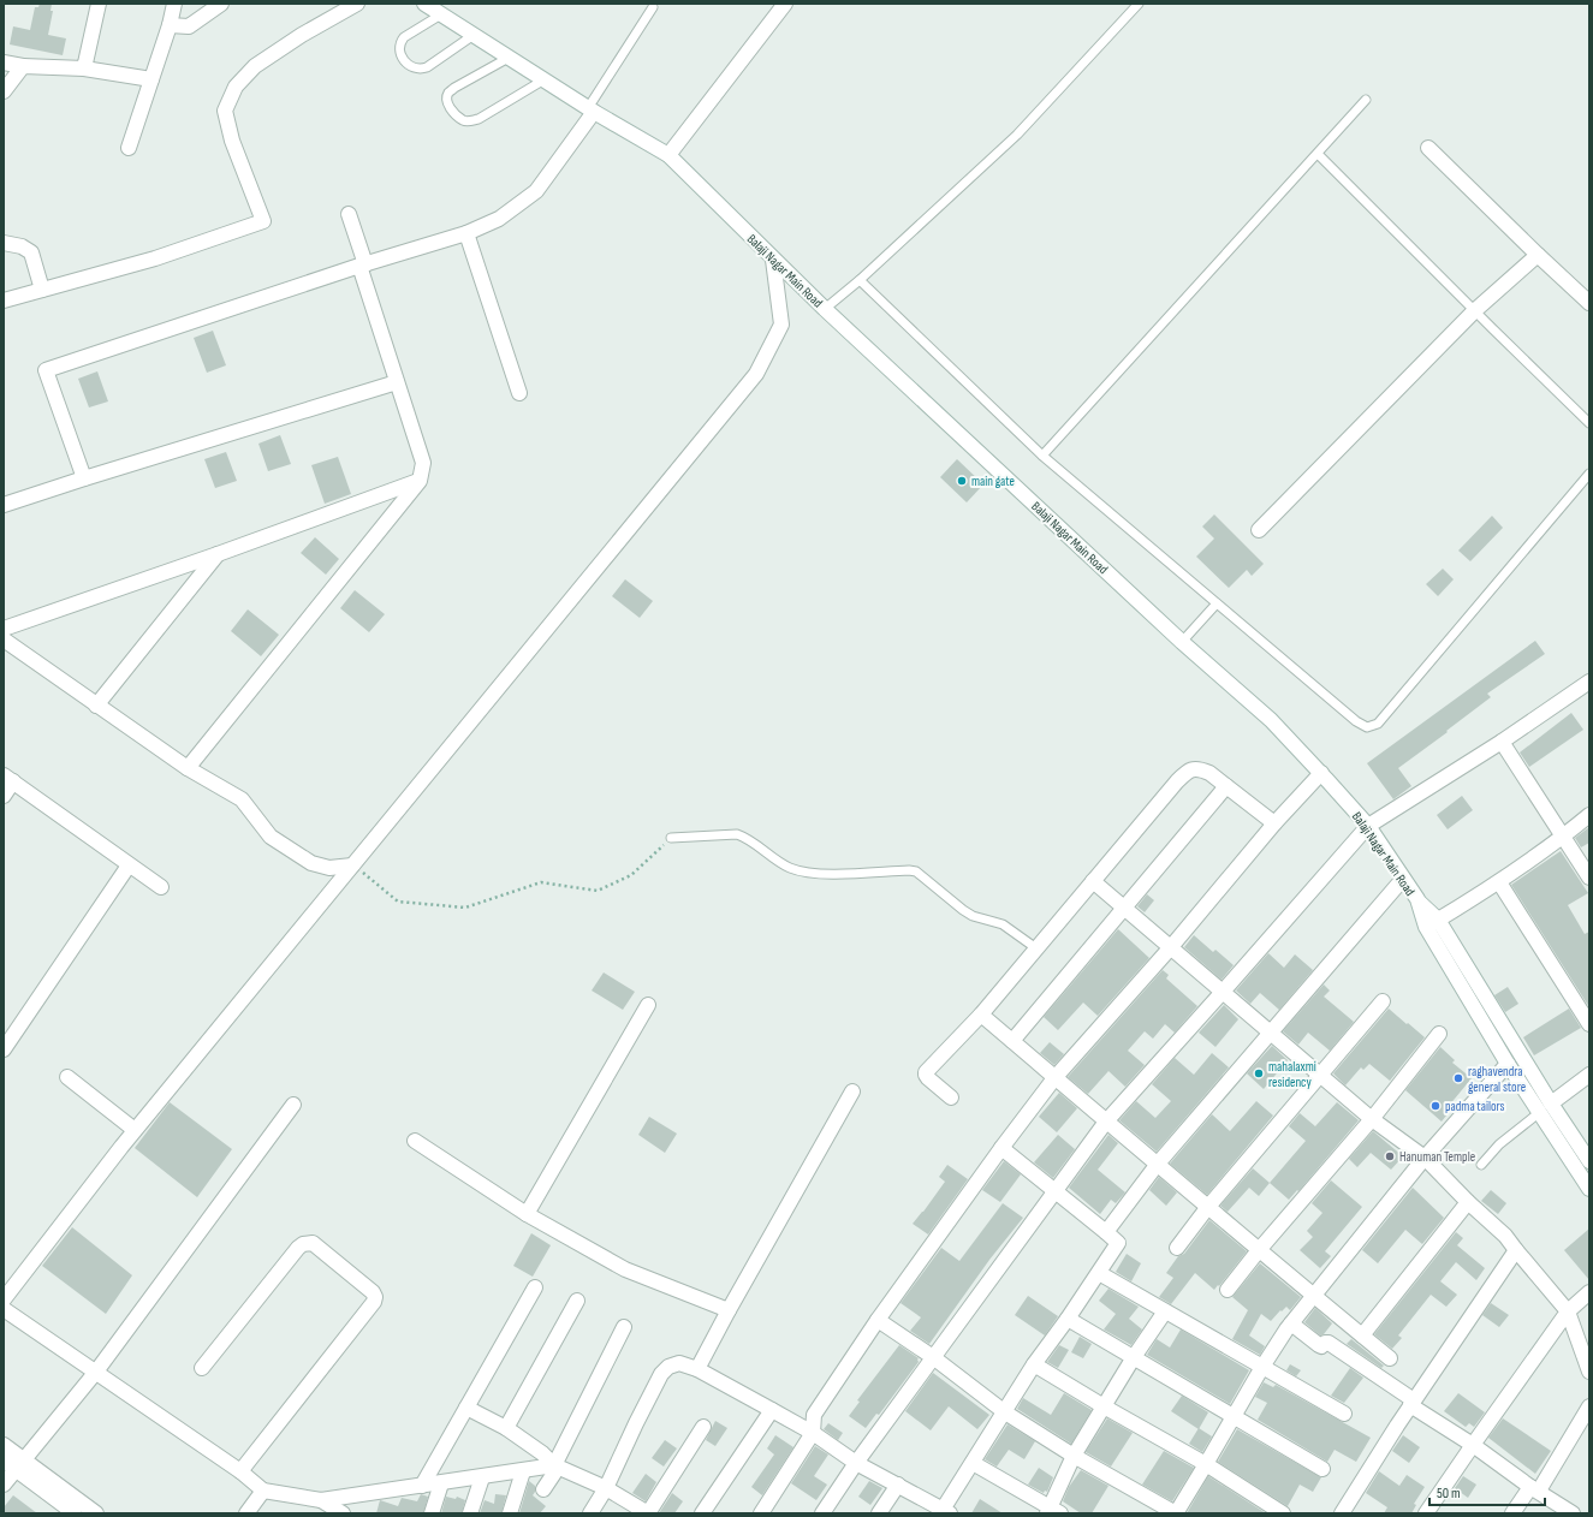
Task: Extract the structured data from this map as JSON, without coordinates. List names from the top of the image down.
{
  "streets": {
    "street": ["Balaji Nagar Main Road"]
  },
  "places": [
    "main gate",
    "mahalaxmi residency",
    "raghavendra general store",
    "padma tailors",
    "Hanuman Temple"
  ],
  "scale_bar": "50 m"
}
